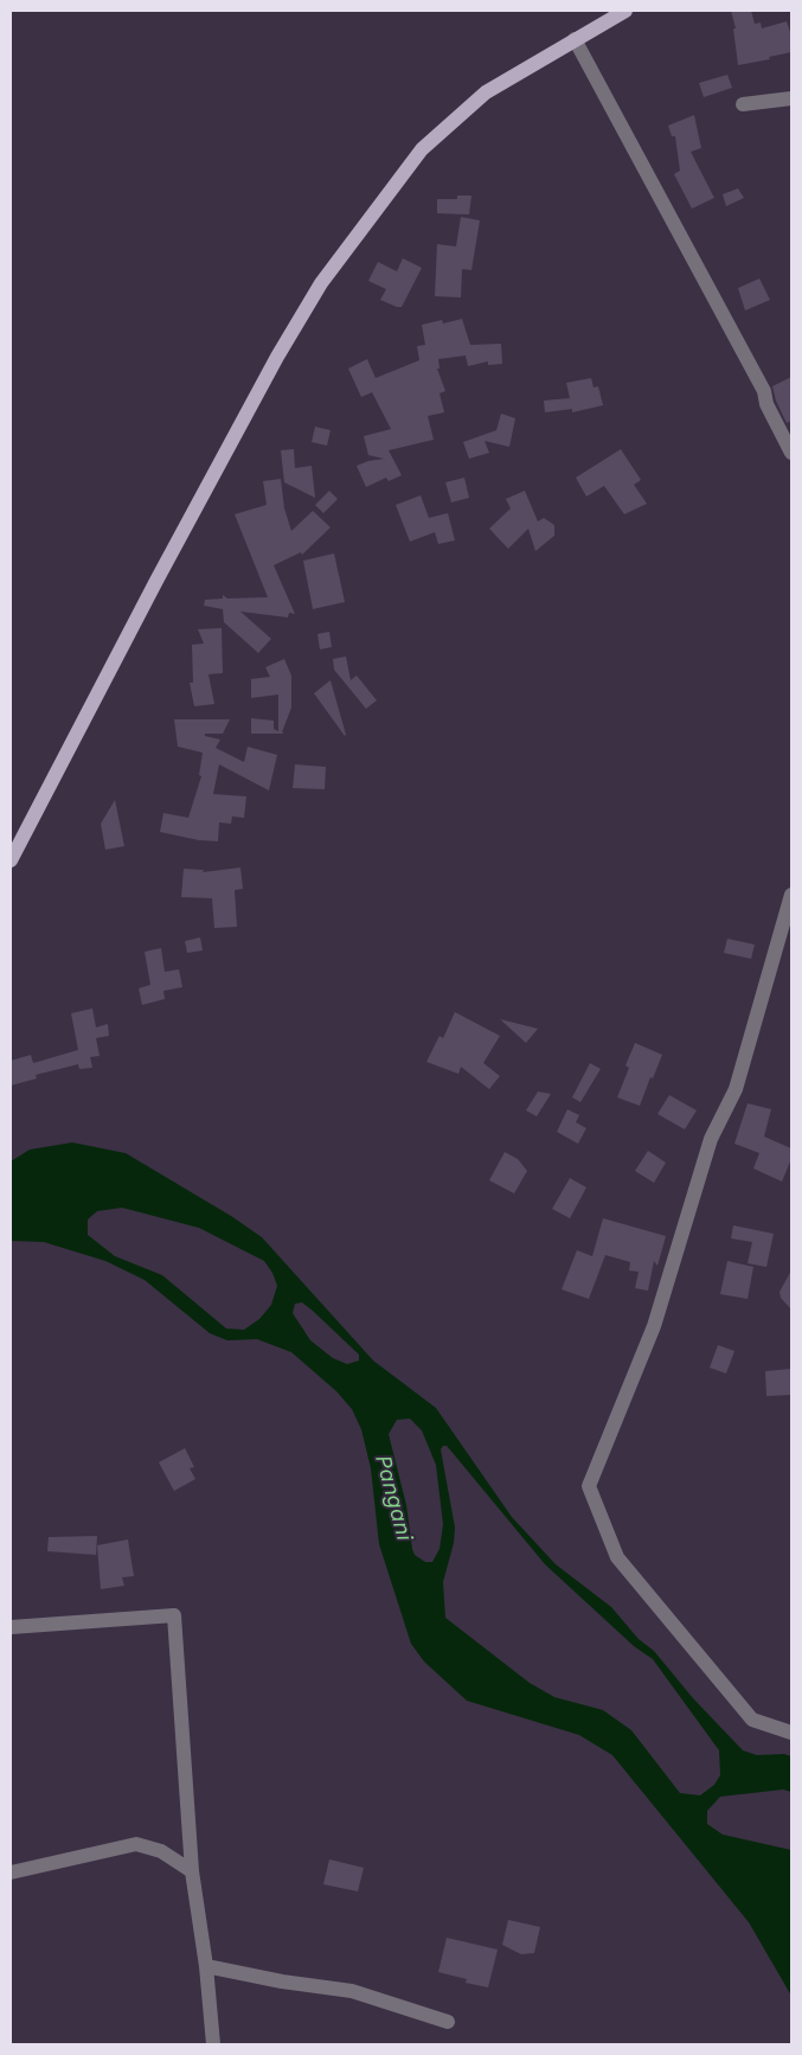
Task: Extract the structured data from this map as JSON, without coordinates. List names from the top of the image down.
{
  "water": ["Pangani"]
}
